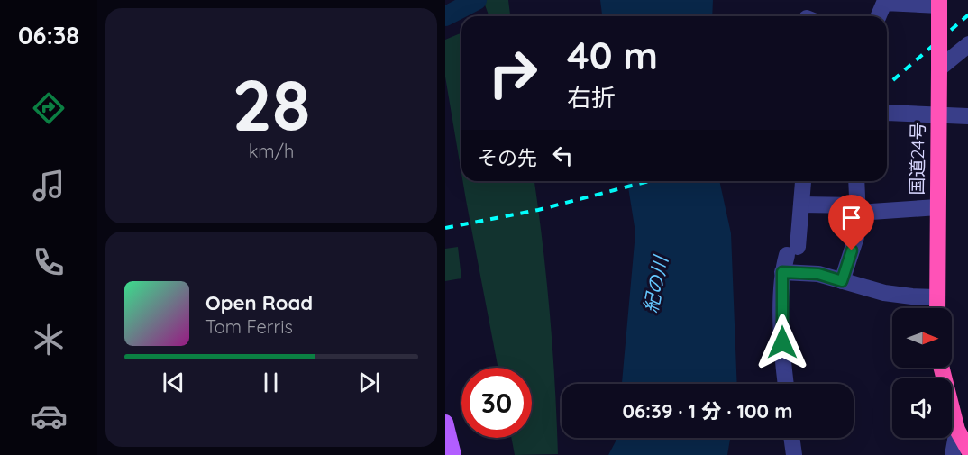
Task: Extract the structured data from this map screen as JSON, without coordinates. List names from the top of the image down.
{
  "streets": {
    "highway": ["国道24号"]
  },
  "water": ["紀の川"],
  "north": "right",
  "page": {
    "tabs": "06:38",
    "tile": ["28", "km/h"],
    "turn": ["40 m", "右折"],
    "then": "その先",
    "song": ["Open Road", "Tom Ferris"],
    "limit": "30",
    "trip": "06:39 · 1 分 · 100 m"
  }
}
